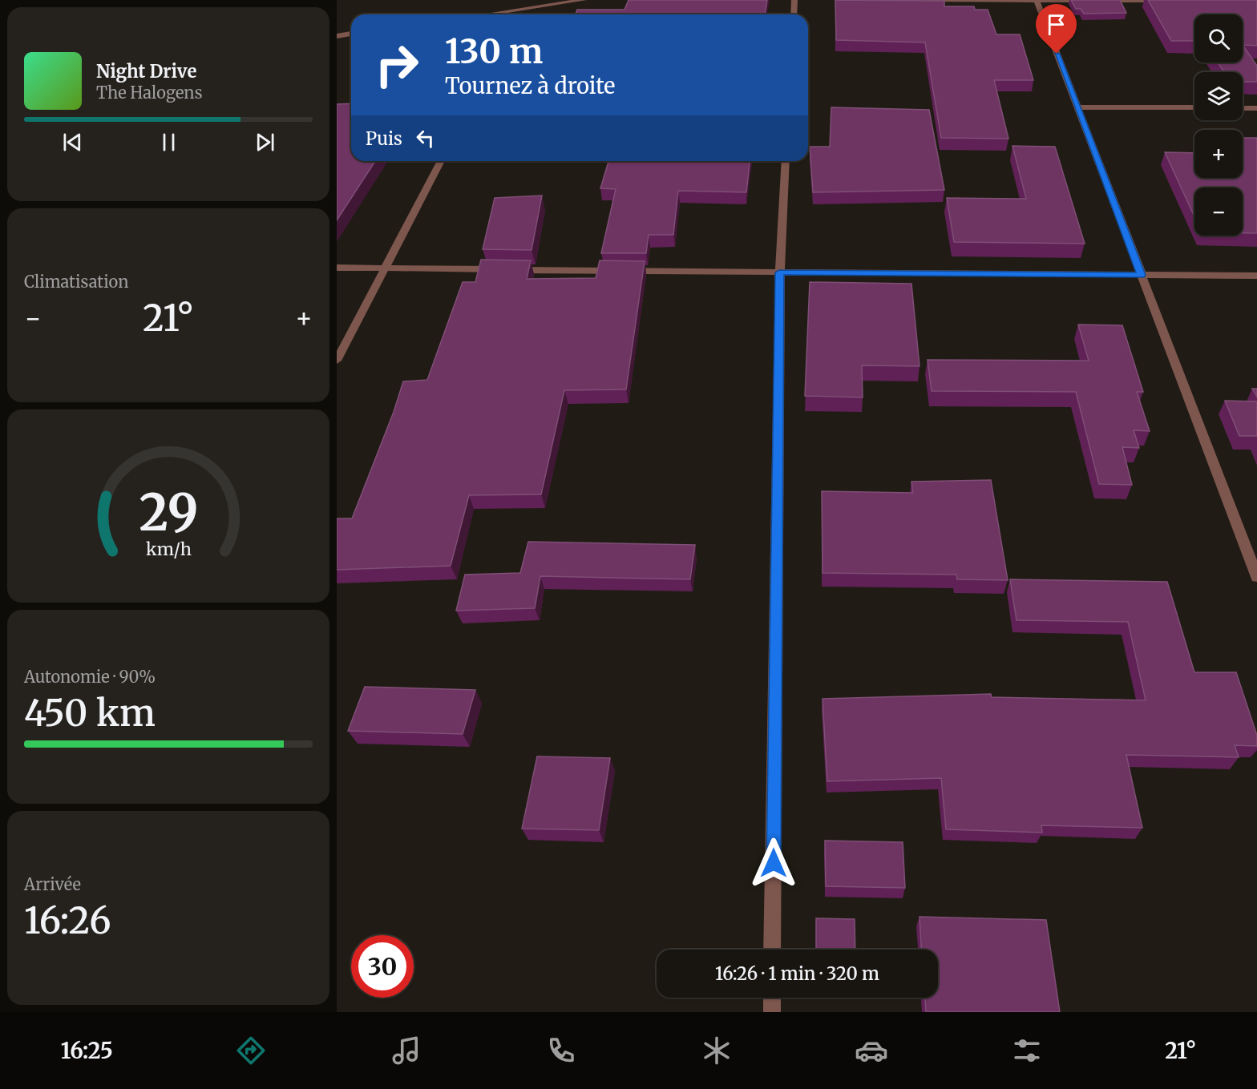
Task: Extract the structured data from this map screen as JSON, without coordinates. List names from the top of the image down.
{
  "page": {
    "map_buttons": ["+", "−"],
    "turn": ["130 m", "Tournez à droite"],
    "song": ["Night Drive", "The Halogens"],
    "then": "Puis",
    "tile": [
      "Climatisation",
      ["Autonomie · 90%", "450 km"],
      ["Arrivée", "16:26"]
    ],
    "heat": ["−", "21°", "+"],
    "limit": "30",
    "trip": "16:26 · 1 min · 320 m",
    "tabs": ["16:25", "21°"],
    "gauge": ["29", "km/h"]
  }
}
